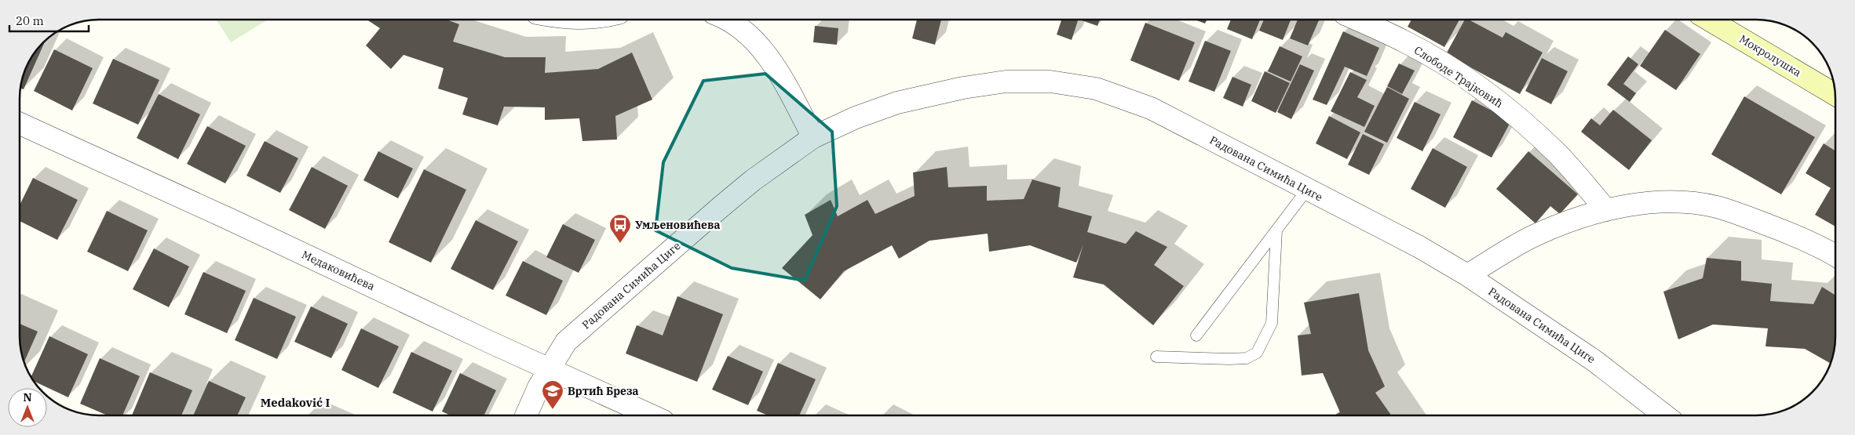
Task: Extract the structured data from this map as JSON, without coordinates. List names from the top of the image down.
{
  "streets": {
    "main road": ["Мокролушка"],
    "street": ["Слободе Трајковић", "Радована Симића Циге", "Медаковићева"]
  },
  "crossings": [
    ["Радована Симића Циге", "Медаковићева"]
  ],
  "districts": ["Medaković I"],
  "places": {
    "bus stop": ["Умљеновићева"],
    "school or university": ["Вртић Бреза"]
  },
  "scale_bar": "20 m",
  "north": "top"
}
